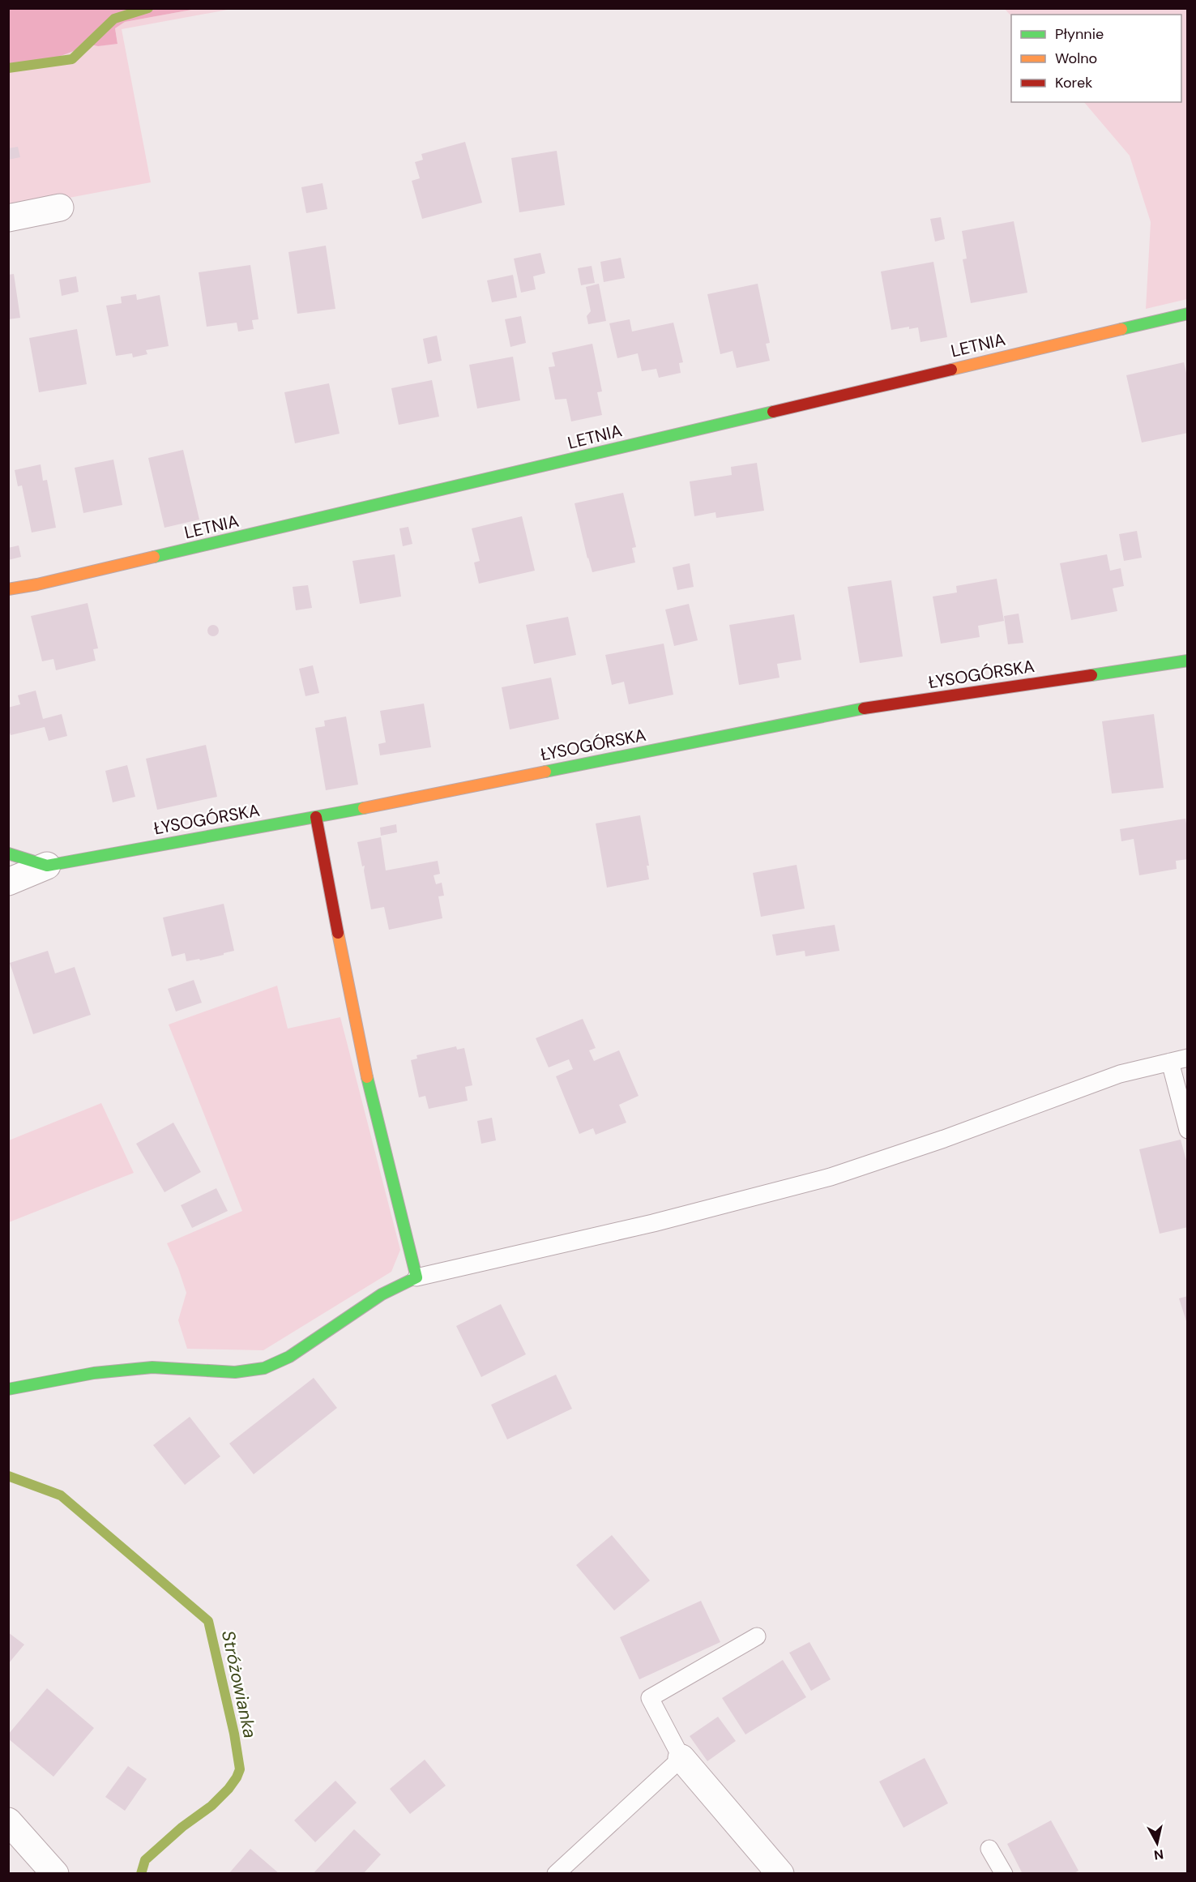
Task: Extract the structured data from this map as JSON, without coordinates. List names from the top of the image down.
{
  "streets": {
    "street": ["LETNIA", "ŁYSOGÓRSKA"]
  },
  "water": ["Stróżowianka"],
  "legend": ["Płynnie", "Wolno", "Korek"],
  "north": "bottom"
}
